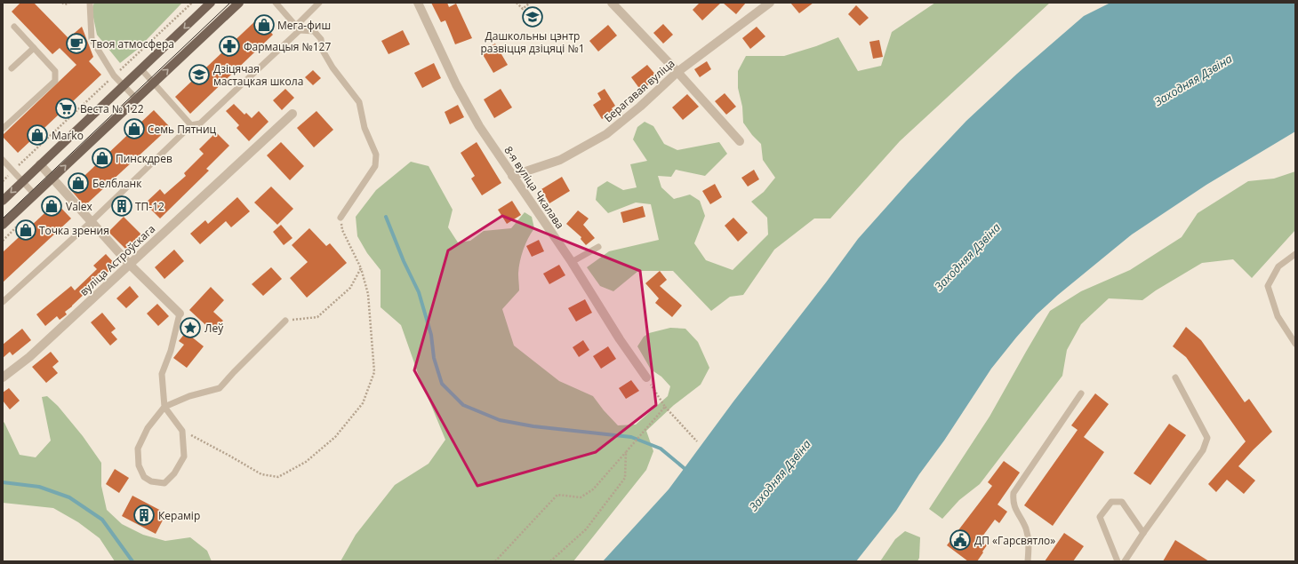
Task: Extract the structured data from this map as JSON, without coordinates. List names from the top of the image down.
{
  "streets": {
    "street": ["Берагавая вуліца", "8-я вуліца Чкалава", "вуліца Астроўскага"]
  },
  "crossings": [
    ["Берагавая вуліца", "8-я вуліца Чкалава"]
  ],
  "water": ["Заходняя Дзвіна"],
  "places": {
    "school or university": ["Дашкольны цэнтр развіцця дзіцяці №1", "Дзіцячая мастацкая школа"],
    "shop": [
      "Мега-фиш",
      "Семь Пятниц",
      "Marko",
      "Пинскдрев",
      "Белбланк",
      "Valex",
      "Точка зрения"
    ],
    "cafe": ["Твоя атмосфера"],
    "pharmacy": ["Фармацыя №127"],
    "supermarket": ["Веста № 122"],
    "building": ["ТП-12", "Керамір"],
    "place": ["Леў"],
    "public building": ["ДП «Гарсвятло»"]
  }
}
